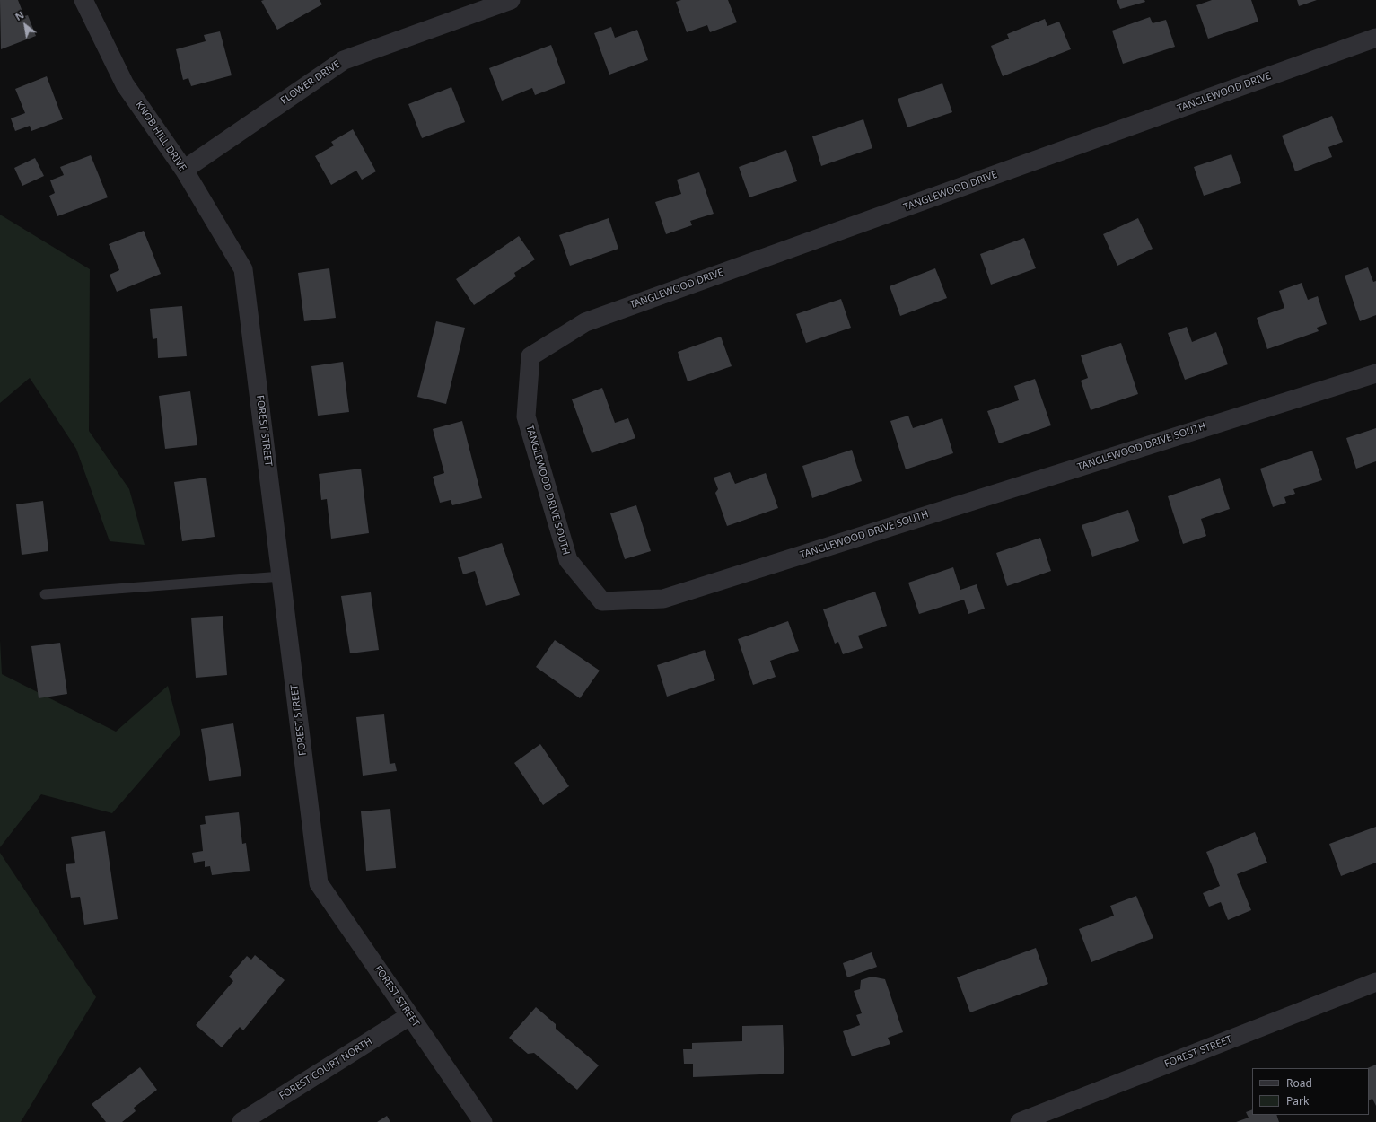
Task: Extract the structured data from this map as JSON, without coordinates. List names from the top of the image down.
{
  "streets": {
    "street": [
      "FLOWER DRIVE",
      "TANGLEWOOD DRIVE",
      "KNOB HILL DRIVE",
      "FOREST STREET",
      "TANGLEWOOD DRIVE SOUTH",
      "FOREST COURT NORTH"
    ]
  },
  "crossings": [
    ["FLOWER DRIVE", "KNOB HILL DRIVE"],
    ["TANGLEWOOD DRIVE", "TANGLEWOOD DRIVE SOUTH"],
    ["KNOB HILL DRIVE", "FOREST STREET"],
    ["FOREST STREET", "FOREST COURT NORTH"]
  ],
  "legend": ["Road", "Park"],
  "north": "top left"
}
